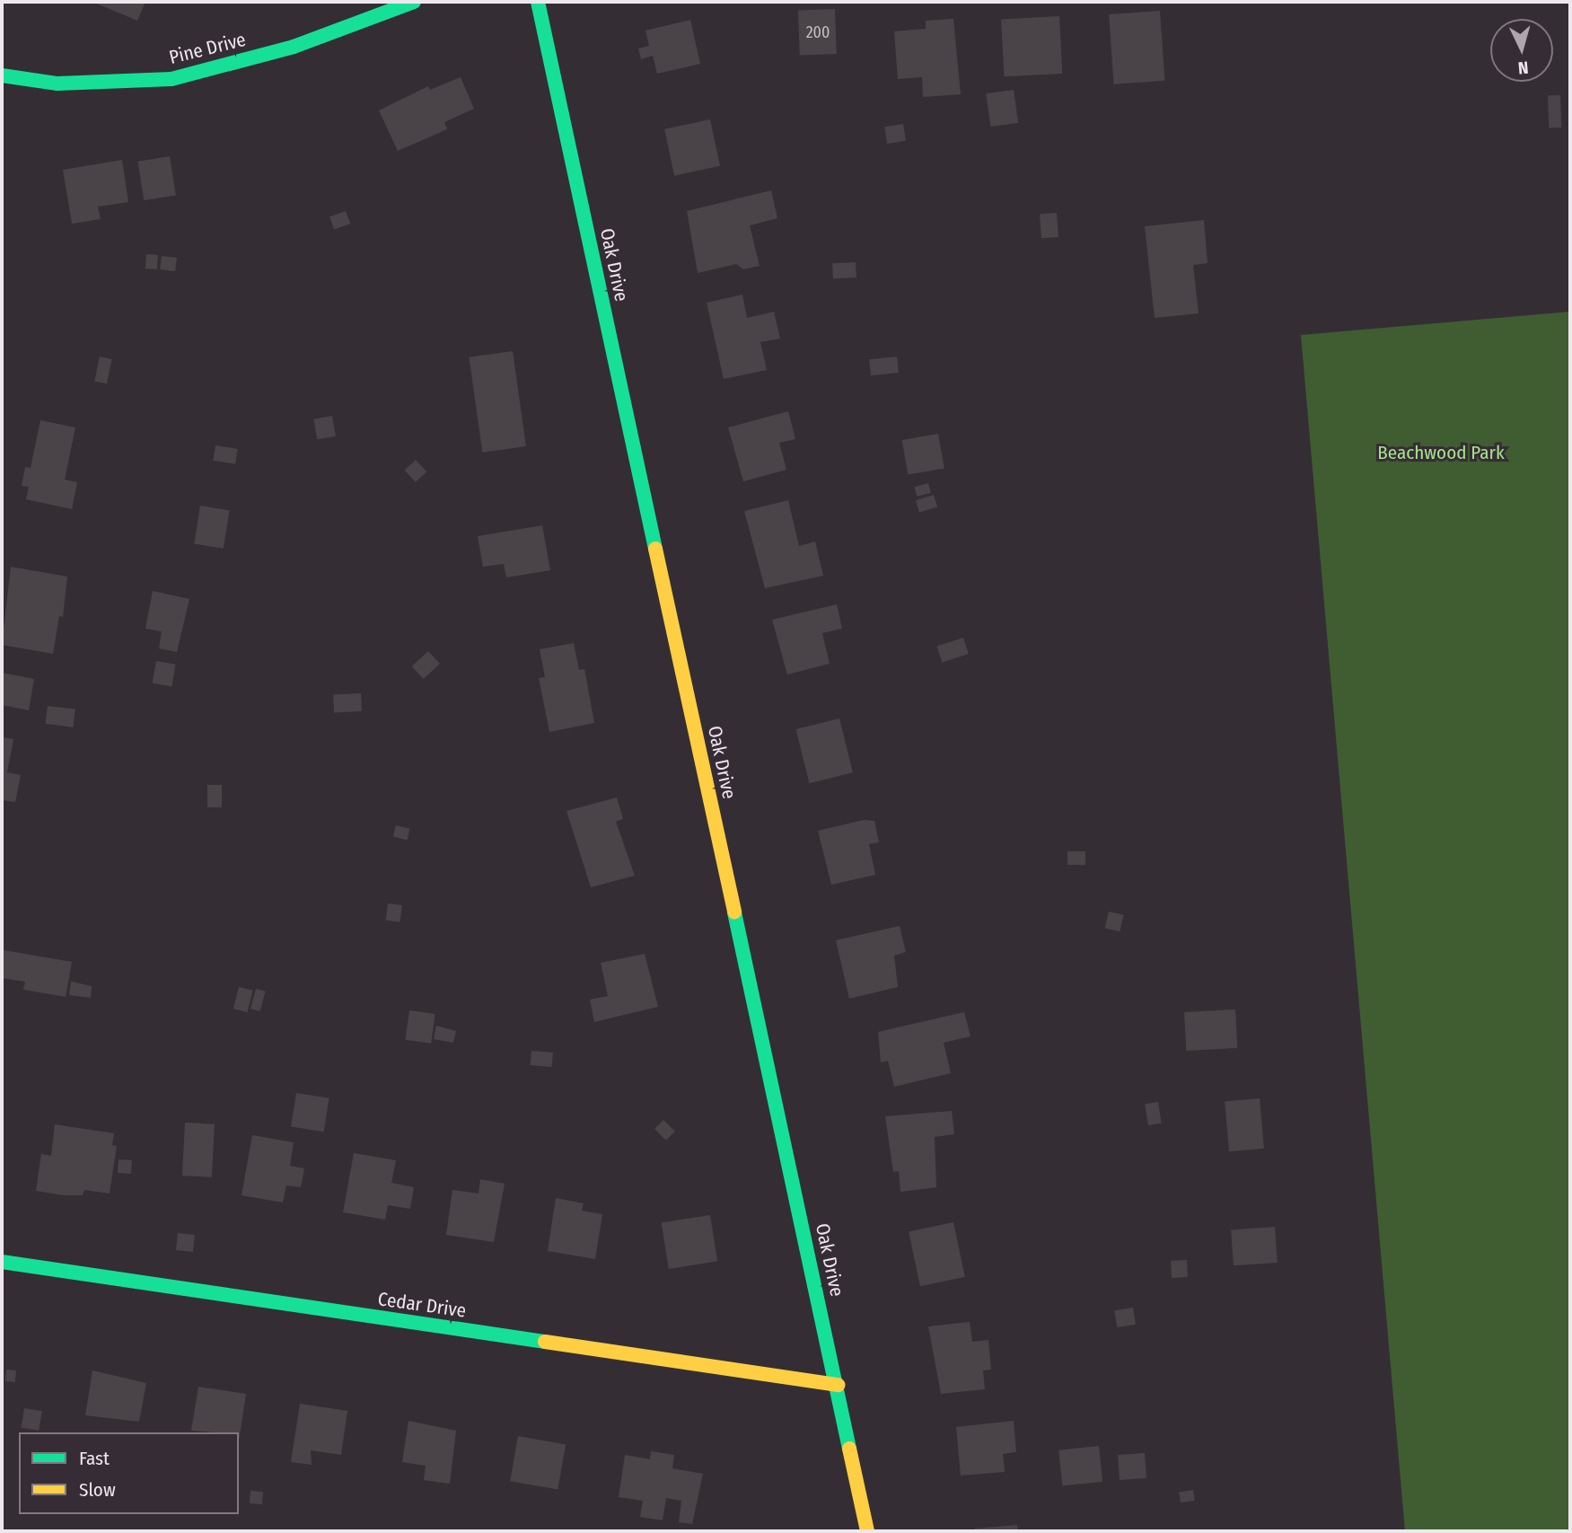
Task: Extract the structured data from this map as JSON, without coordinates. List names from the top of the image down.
{
  "streets": {
    "street": ["Pine Drive", "Oak Drive", "Cedar Drive"]
  },
  "crossings": [
    ["Oak Drive", "Cedar Drive"]
  ],
  "parks": ["Beachwood Park"],
  "house_numbers": ["200"],
  "legend": ["Fast", "Slow"],
  "north": "bottom"
}
